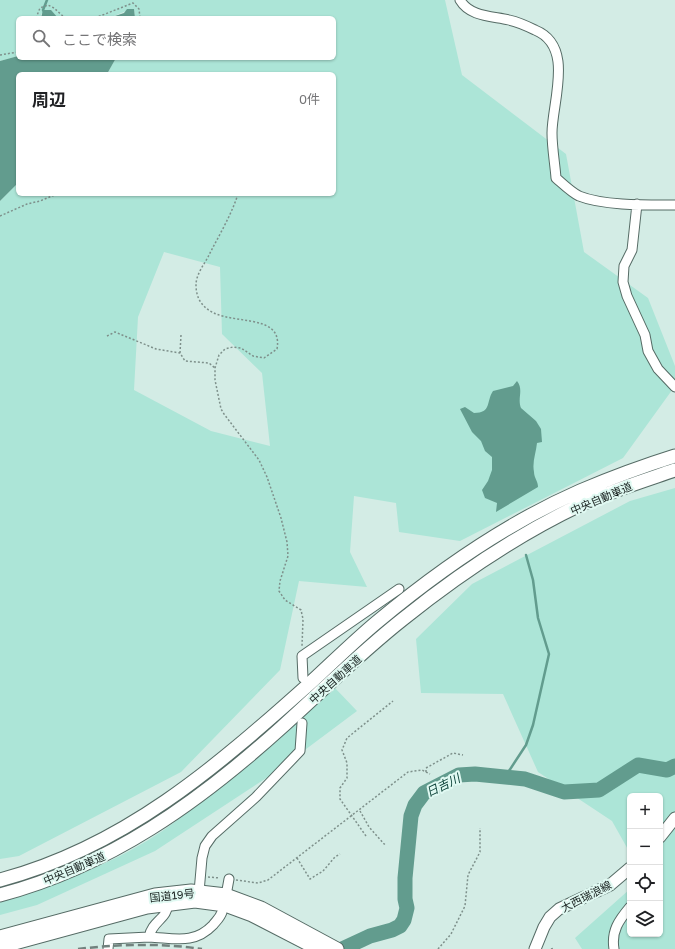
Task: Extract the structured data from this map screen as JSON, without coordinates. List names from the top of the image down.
{
  "streets": {
    "highway": ["中央自動車道", "国道19号"],
    "main road": ["大西瑞浪線"]
  },
  "water": ["日吉川"],
  "page": {
    "search": "ここで検索",
    "heading": ["周辺", "0件"],
    "map_buttons": ["+", "−"]
  }
}
